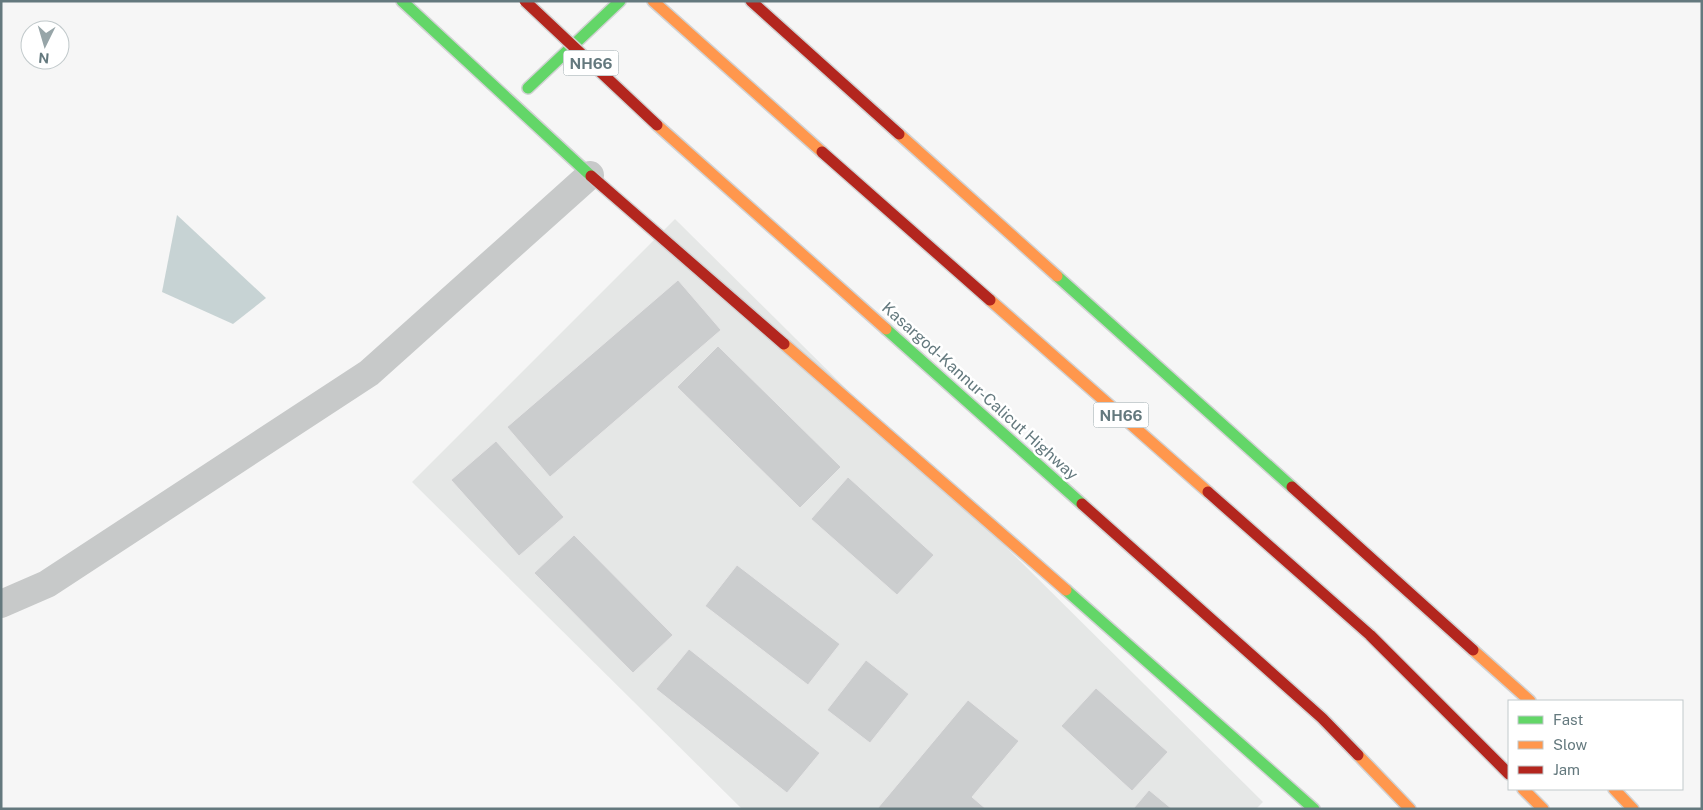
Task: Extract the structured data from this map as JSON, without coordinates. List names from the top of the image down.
{
  "streets": {
    "main road": ["NH66", "Kasargod-Kannur-Calicut Highway"]
  },
  "legend": ["Fast", "Slow", "Jam"],
  "north": "bottom"
}
